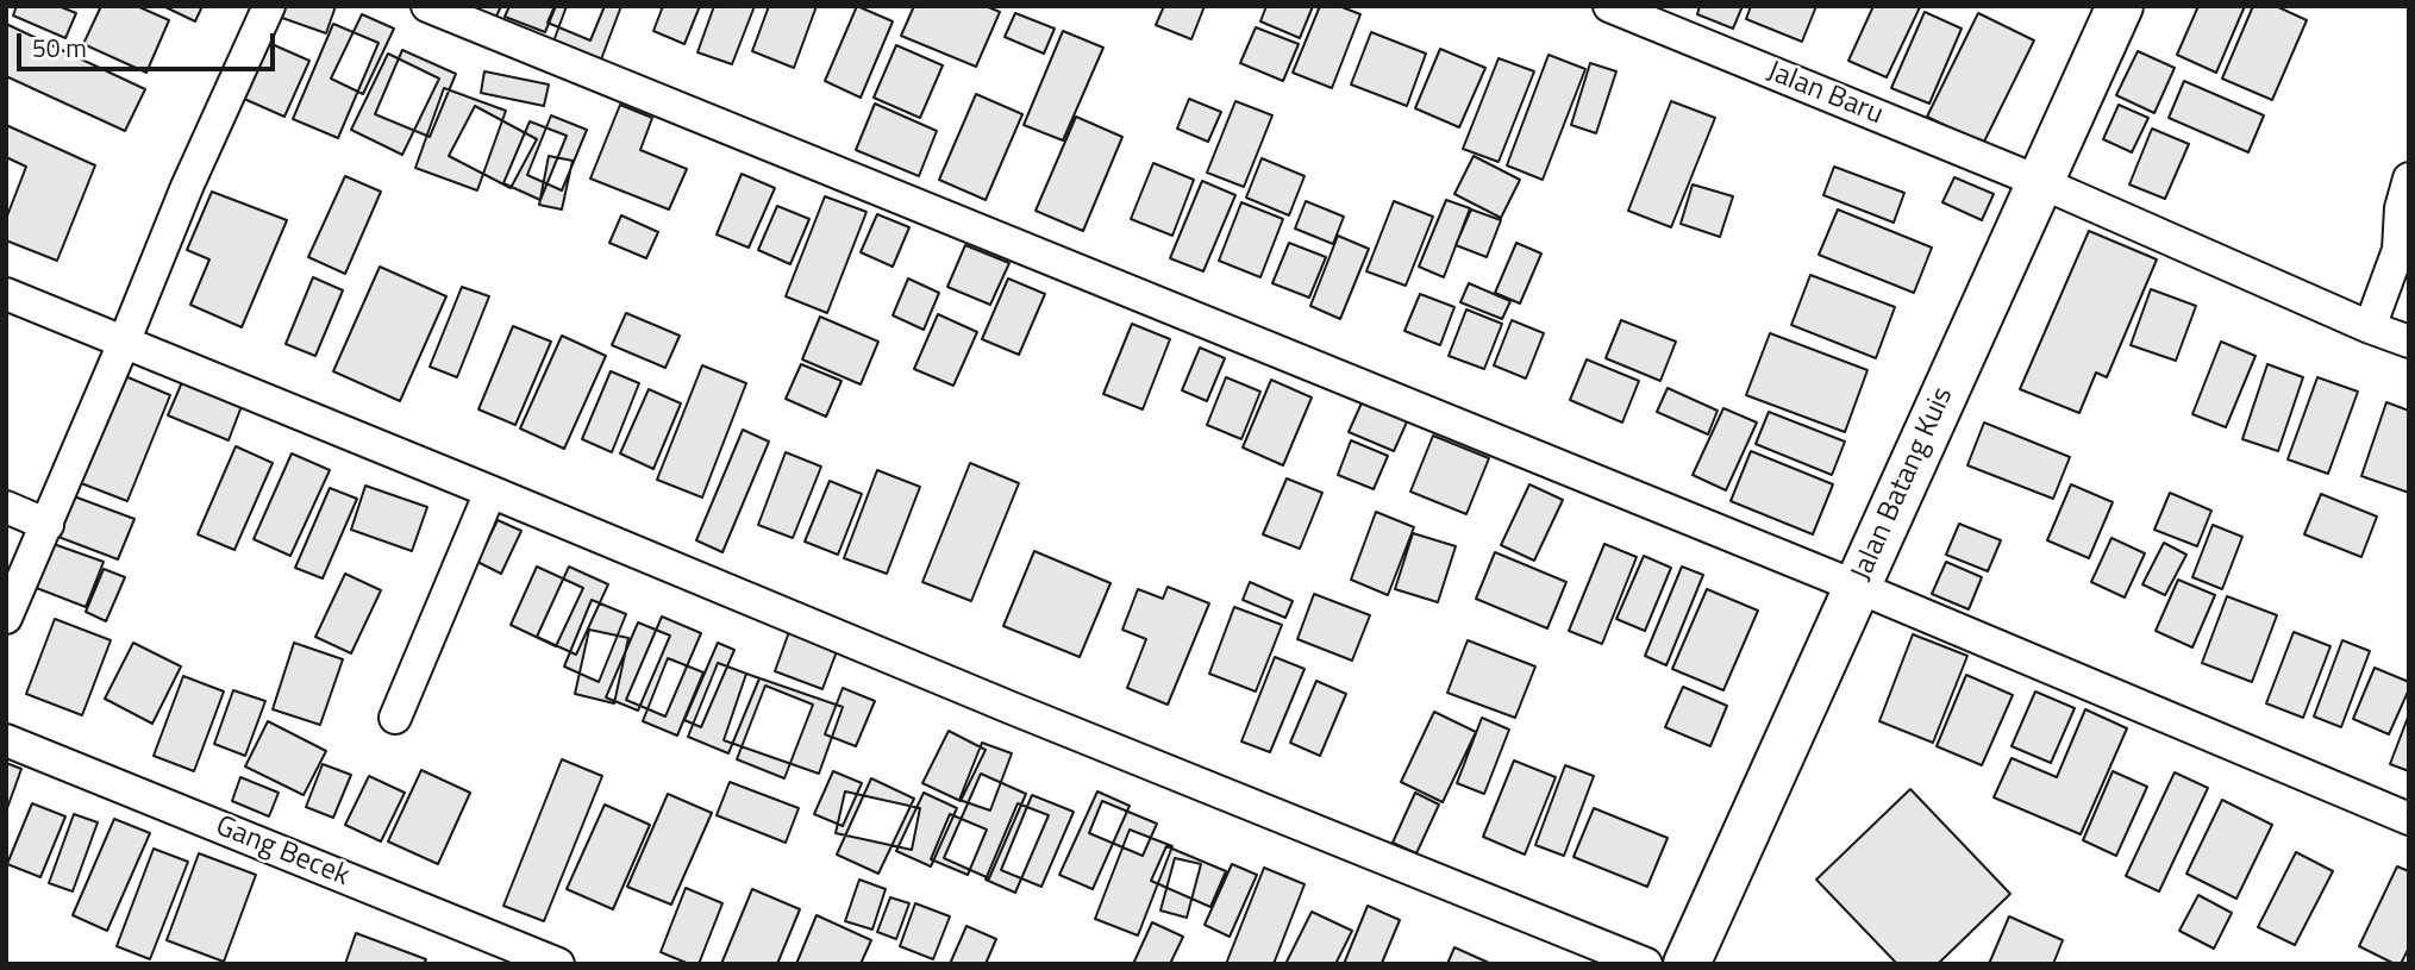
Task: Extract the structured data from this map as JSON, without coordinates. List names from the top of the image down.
{
  "streets": {
    "main road": ["Jalan Batang Kuis"],
    "street": ["Jalan Baru", "Gang Becek"]
  },
  "crossings": [
    ["Jalan Baru", "Jalan Batang Kuis"]
  ],
  "scale_bar": "50 m"
}
